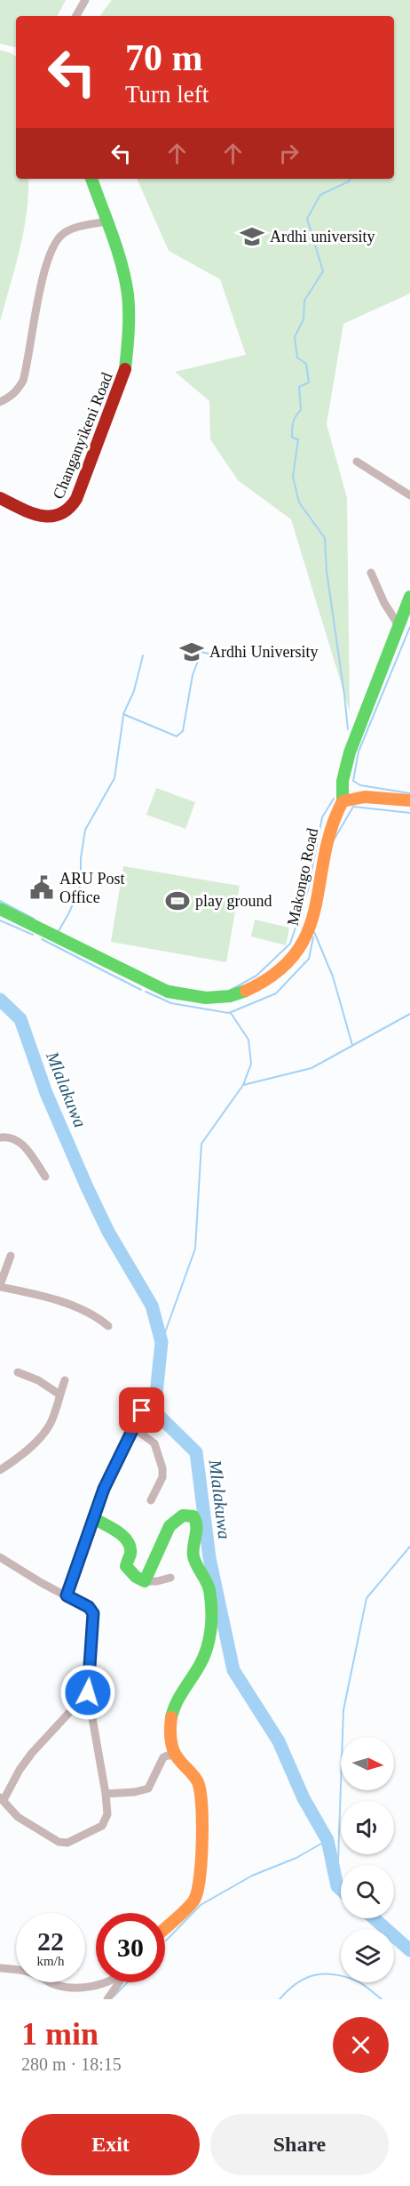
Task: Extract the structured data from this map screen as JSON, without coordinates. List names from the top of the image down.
{
  "streets": {
    "street": ["Changanyikeni Road", "Makongo Road"]
  },
  "water": ["Mlalakuwa"],
  "places": {
    "school or university": ["Ardhi university", "Ardhi University"],
    "public building": ["ARU Post Office"],
    "sports": ["play ground"]
  },
  "north": "right",
  "page": {
    "turn": ["70 m", "Turn left"],
    "speed": "22 km/h",
    "limit": "30",
    "heading": ["1 min", "280 m · 18:15"],
    "buttons": ["Exit", "Share"]
  }
}
